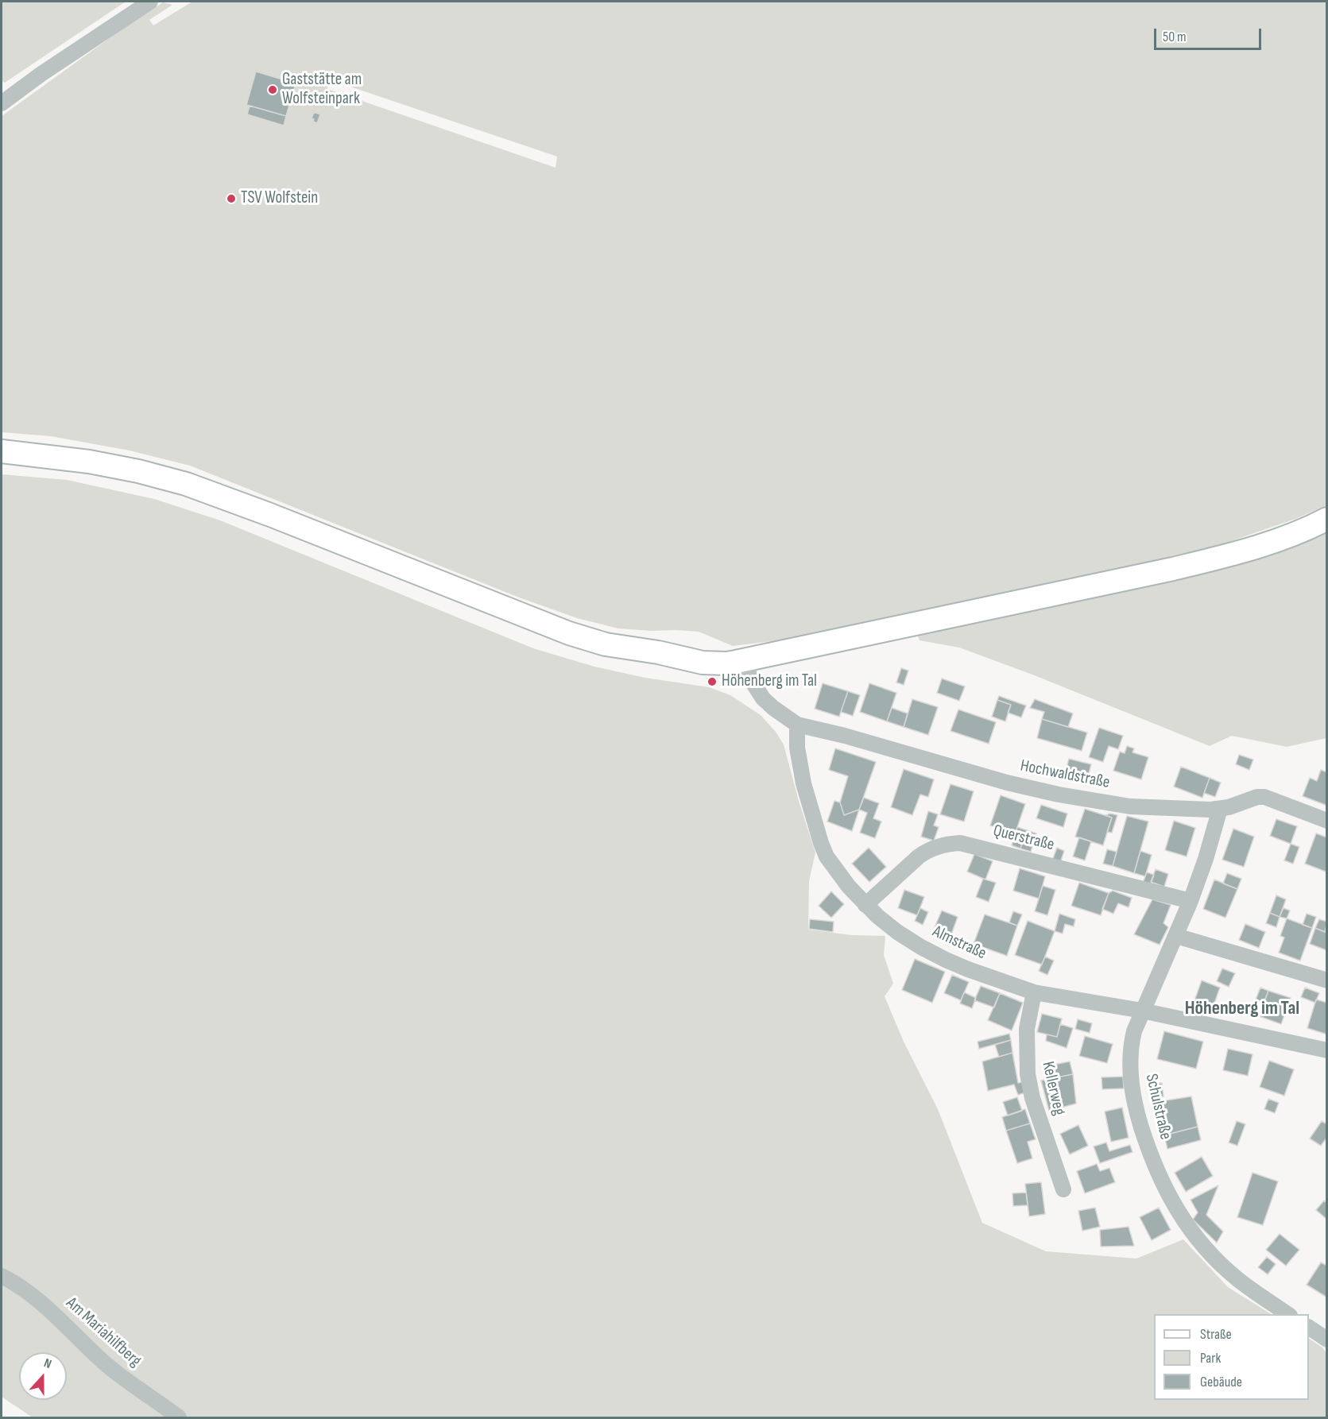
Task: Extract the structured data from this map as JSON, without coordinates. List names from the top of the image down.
{
  "streets": {
    "street": [
      "Hochwaldstraße",
      "Querstraße",
      "Almstraße",
      "Kellerweg",
      "Schulstraße",
      "Am Mariahilfberg"
    ]
  },
  "crossings": [
    ["Hochwaldstraße", "Almstraße"],
    ["Hochwaldstraße", "Schulstraße"],
    ["Querstraße", "Almstraße"],
    ["Querstraße", "Schulstraße"],
    ["Almstraße", "Kellerweg"],
    ["Almstraße", "Schulstraße"]
  ],
  "districts": ["Höhenberg im Tal"],
  "places": ["Gaststätte am Wolfsteinpark", "TSV Wolfstein", "Höhenberg im Tal"],
  "legend": ["Straße", "Park", "Gebäude"],
  "scale_bar": "50 m",
  "north": "top"
}
